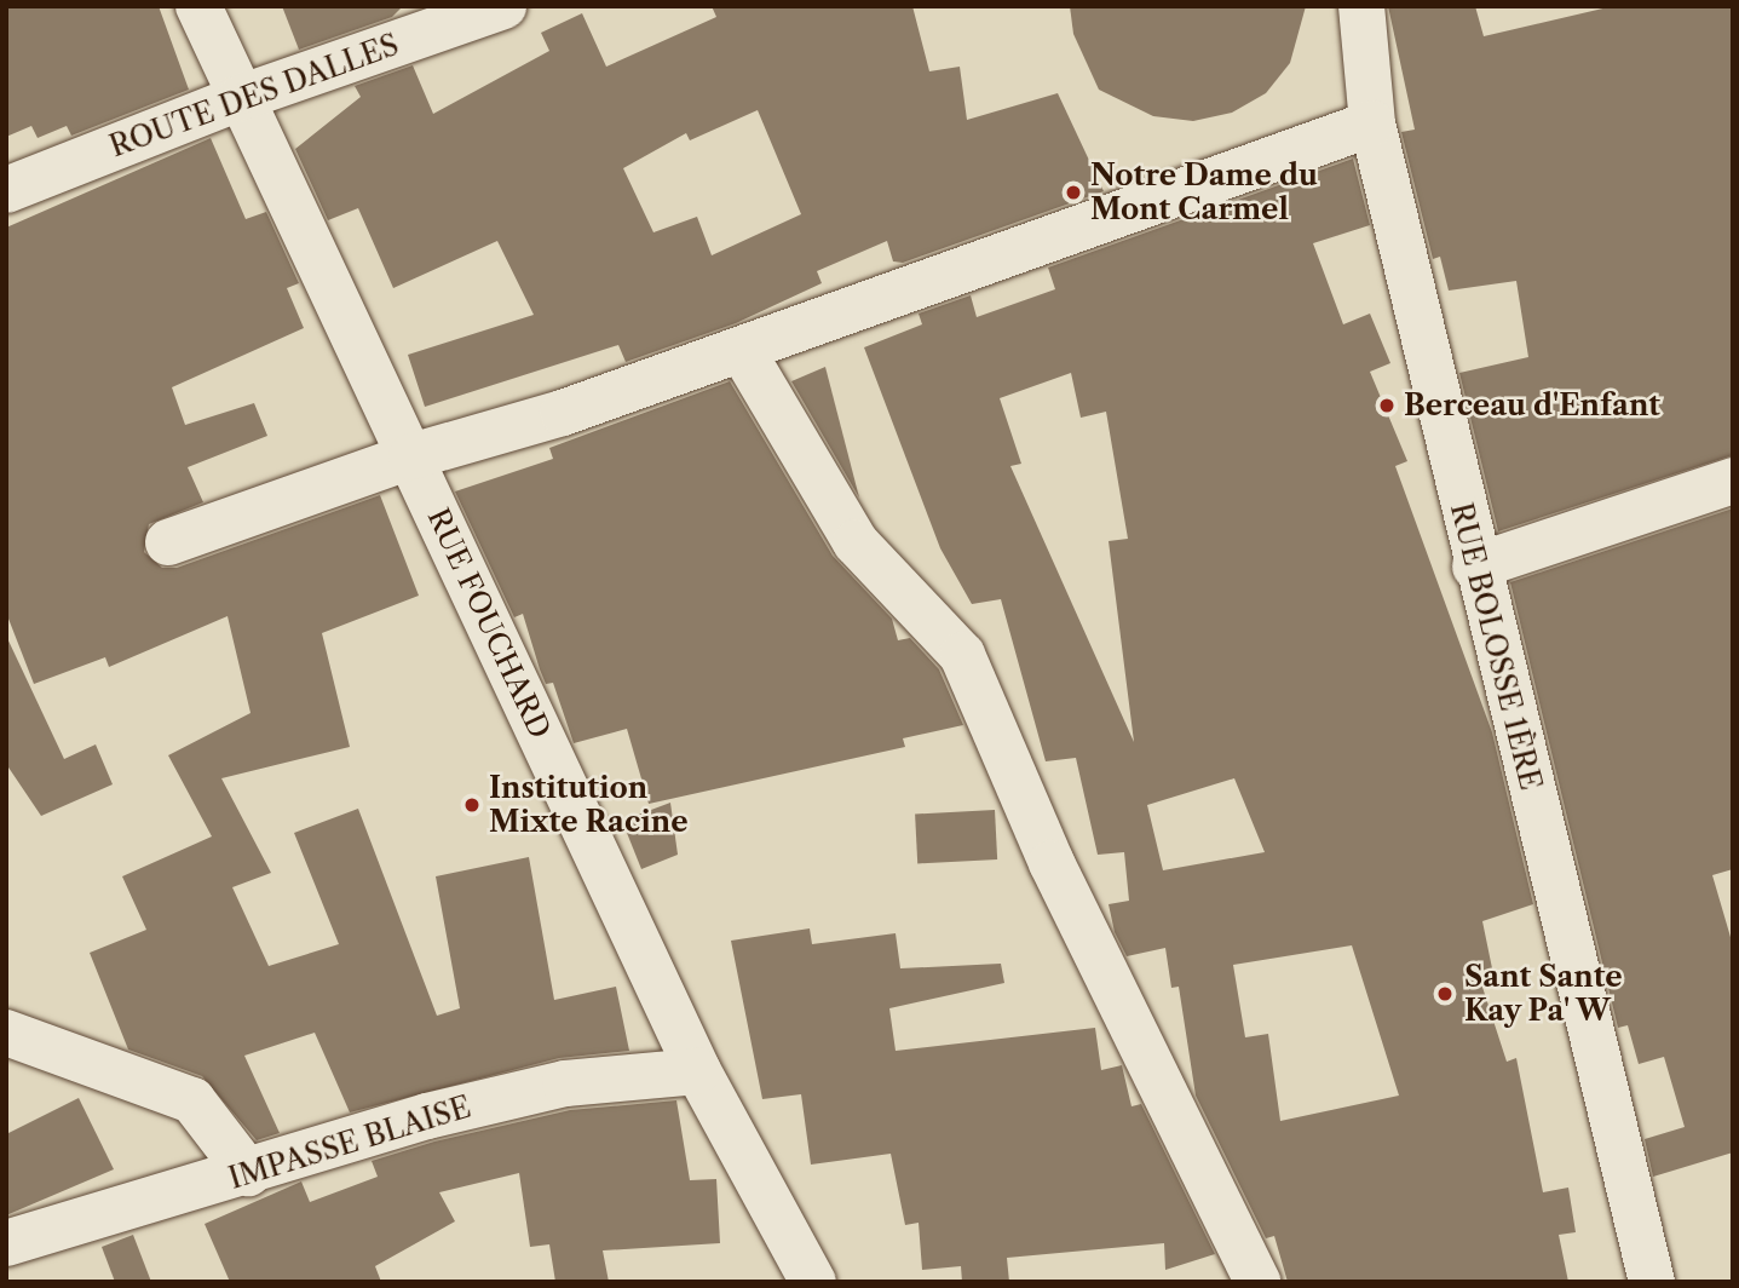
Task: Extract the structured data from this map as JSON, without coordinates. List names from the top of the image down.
{
  "streets": {
    "street": [
      "ROUTE DES DALLES",
      "RUE FOUCHARD",
      "RUE BOLOSSE 1ÈRE",
      "IMPASSE BLAISE"
    ]
  },
  "crossings": [
    ["ROUTE DES DALLES", "RUE FOUCHARD"],
    ["RUE FOUCHARD", "IMPASSE BLAISE"]
  ],
  "places": [
    "Notre Dame du Mont Carmel",
    "Berceau d'Enfant",
    "Institution Mixte Racine",
    "Sant Sante Kay Pa' W"
  ]
}
